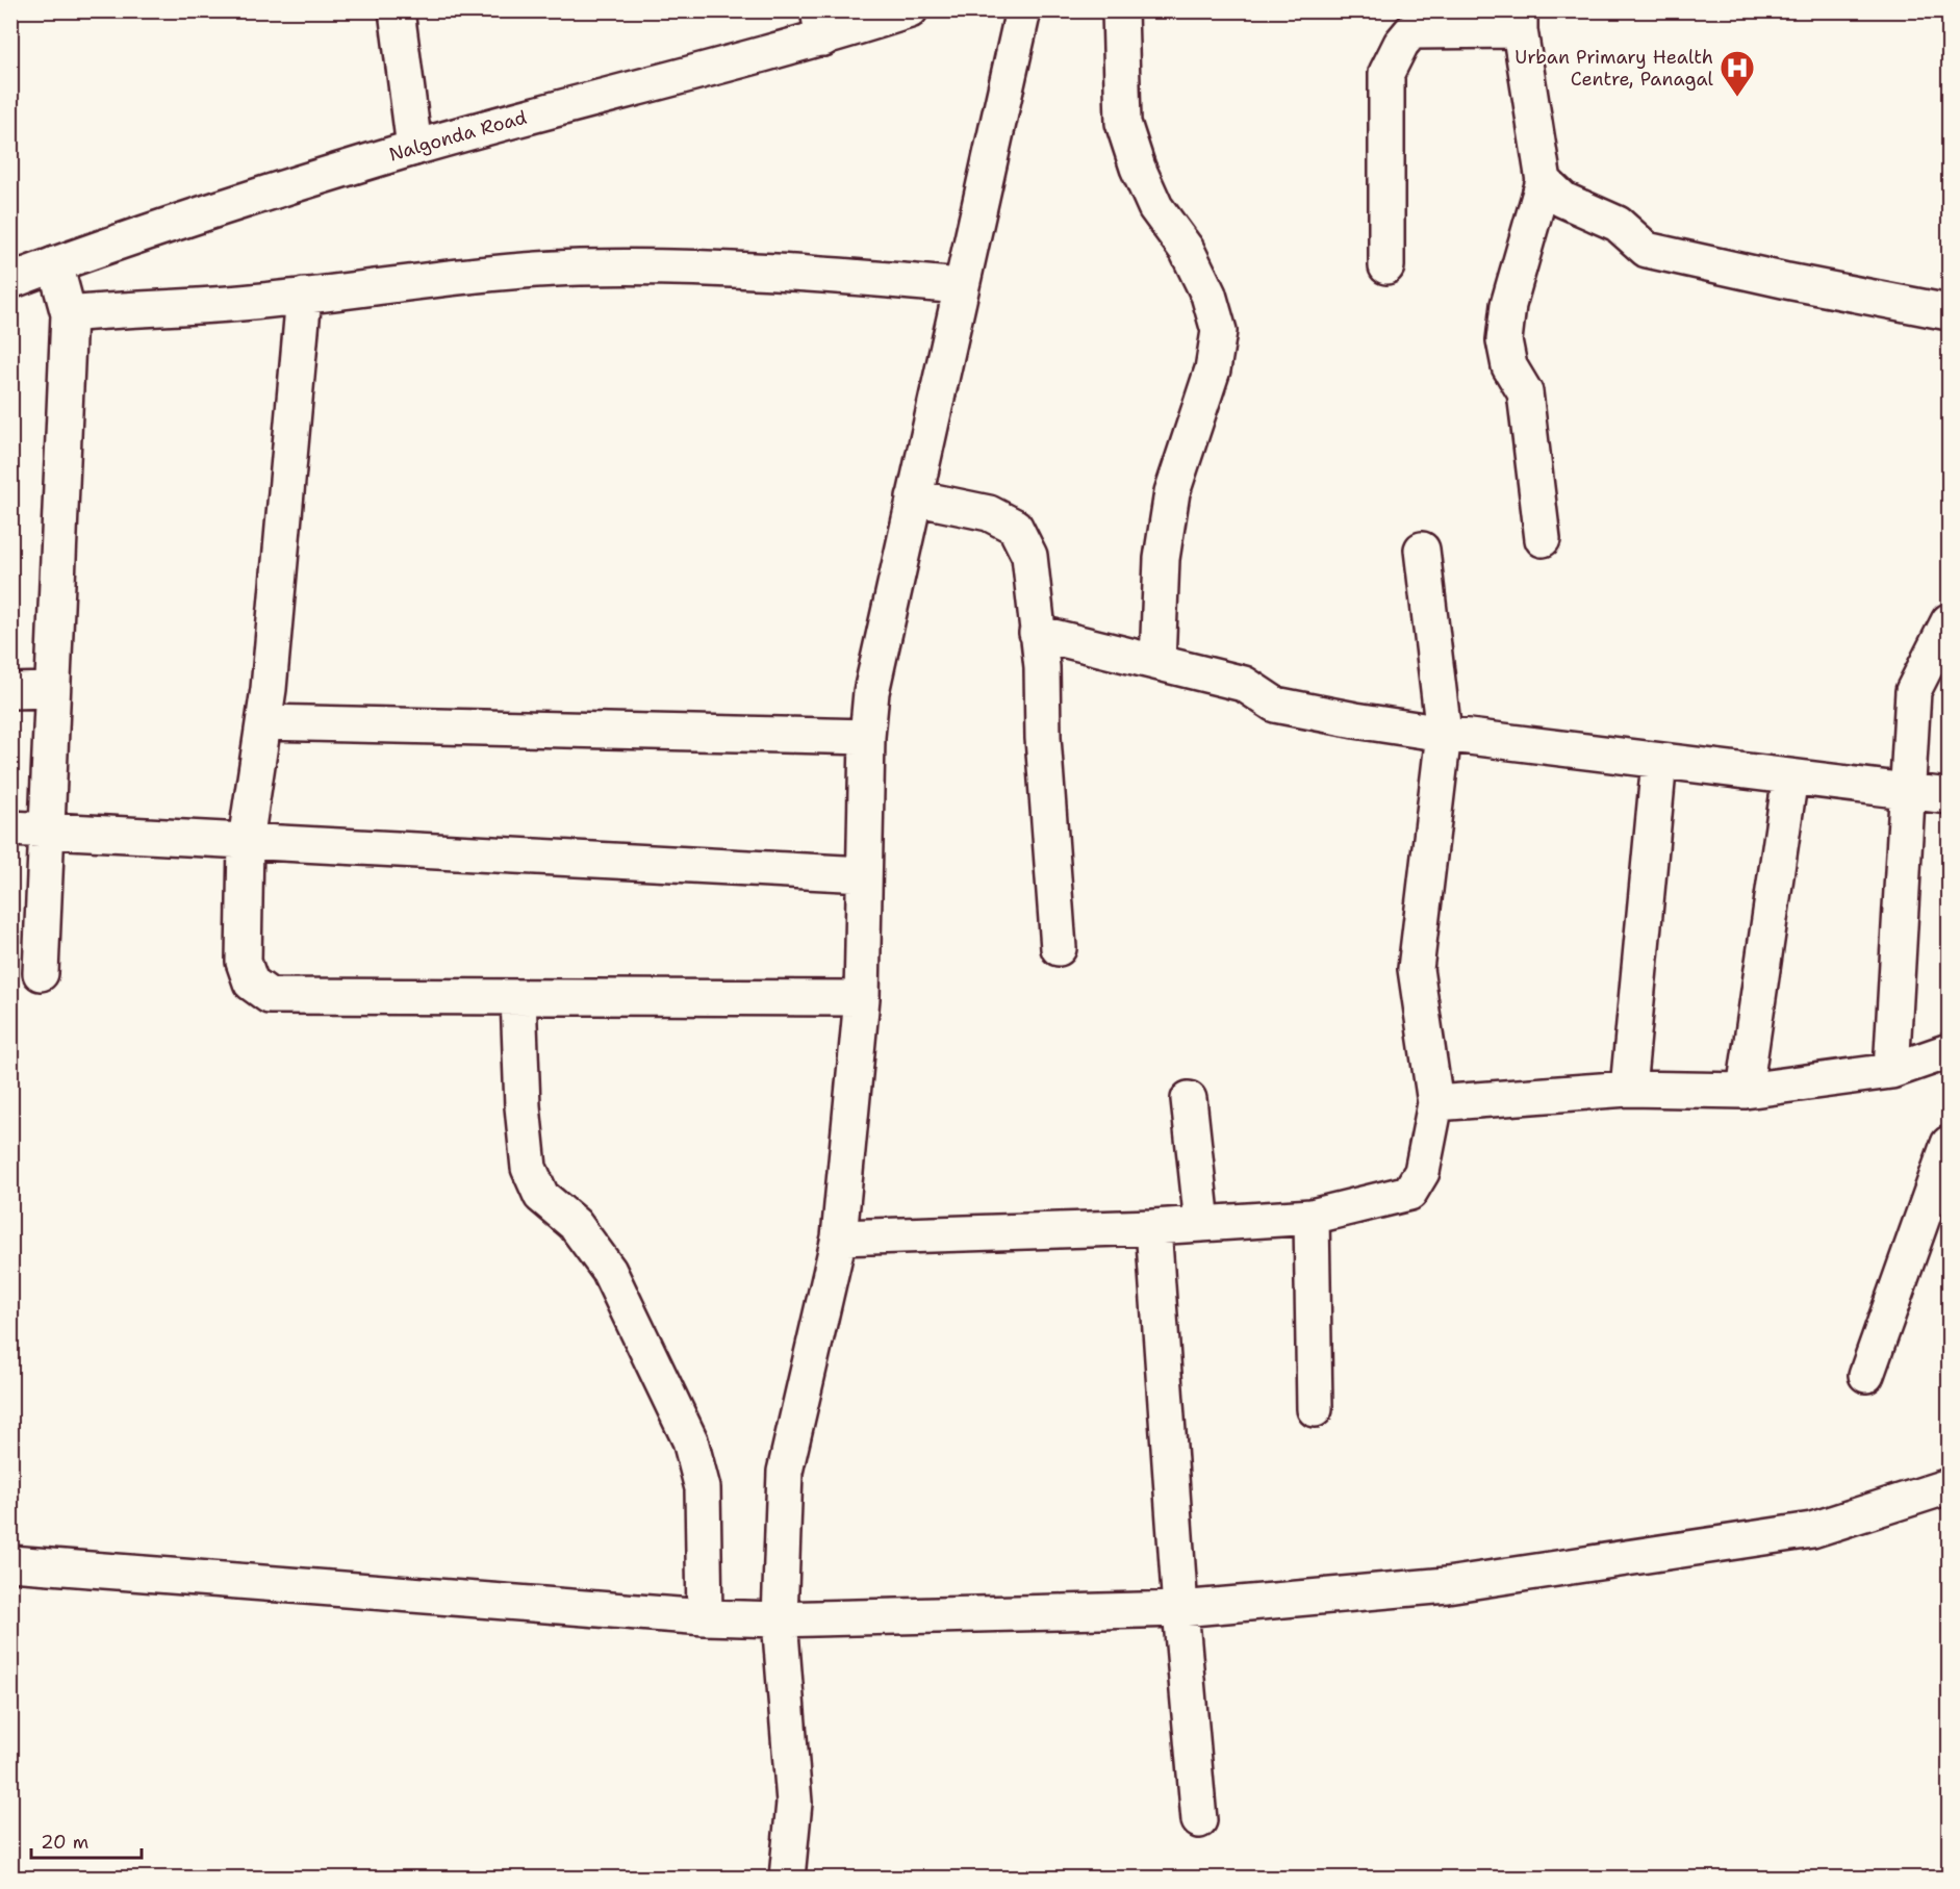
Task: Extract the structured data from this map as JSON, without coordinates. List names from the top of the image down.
{
  "streets": {
    "street": ["Nalgonda Road"]
  },
  "places": {
    "hospital": ["Urban Primary Health Centre, Panagal"]
  },
  "scale_bar": "20 m"
}
